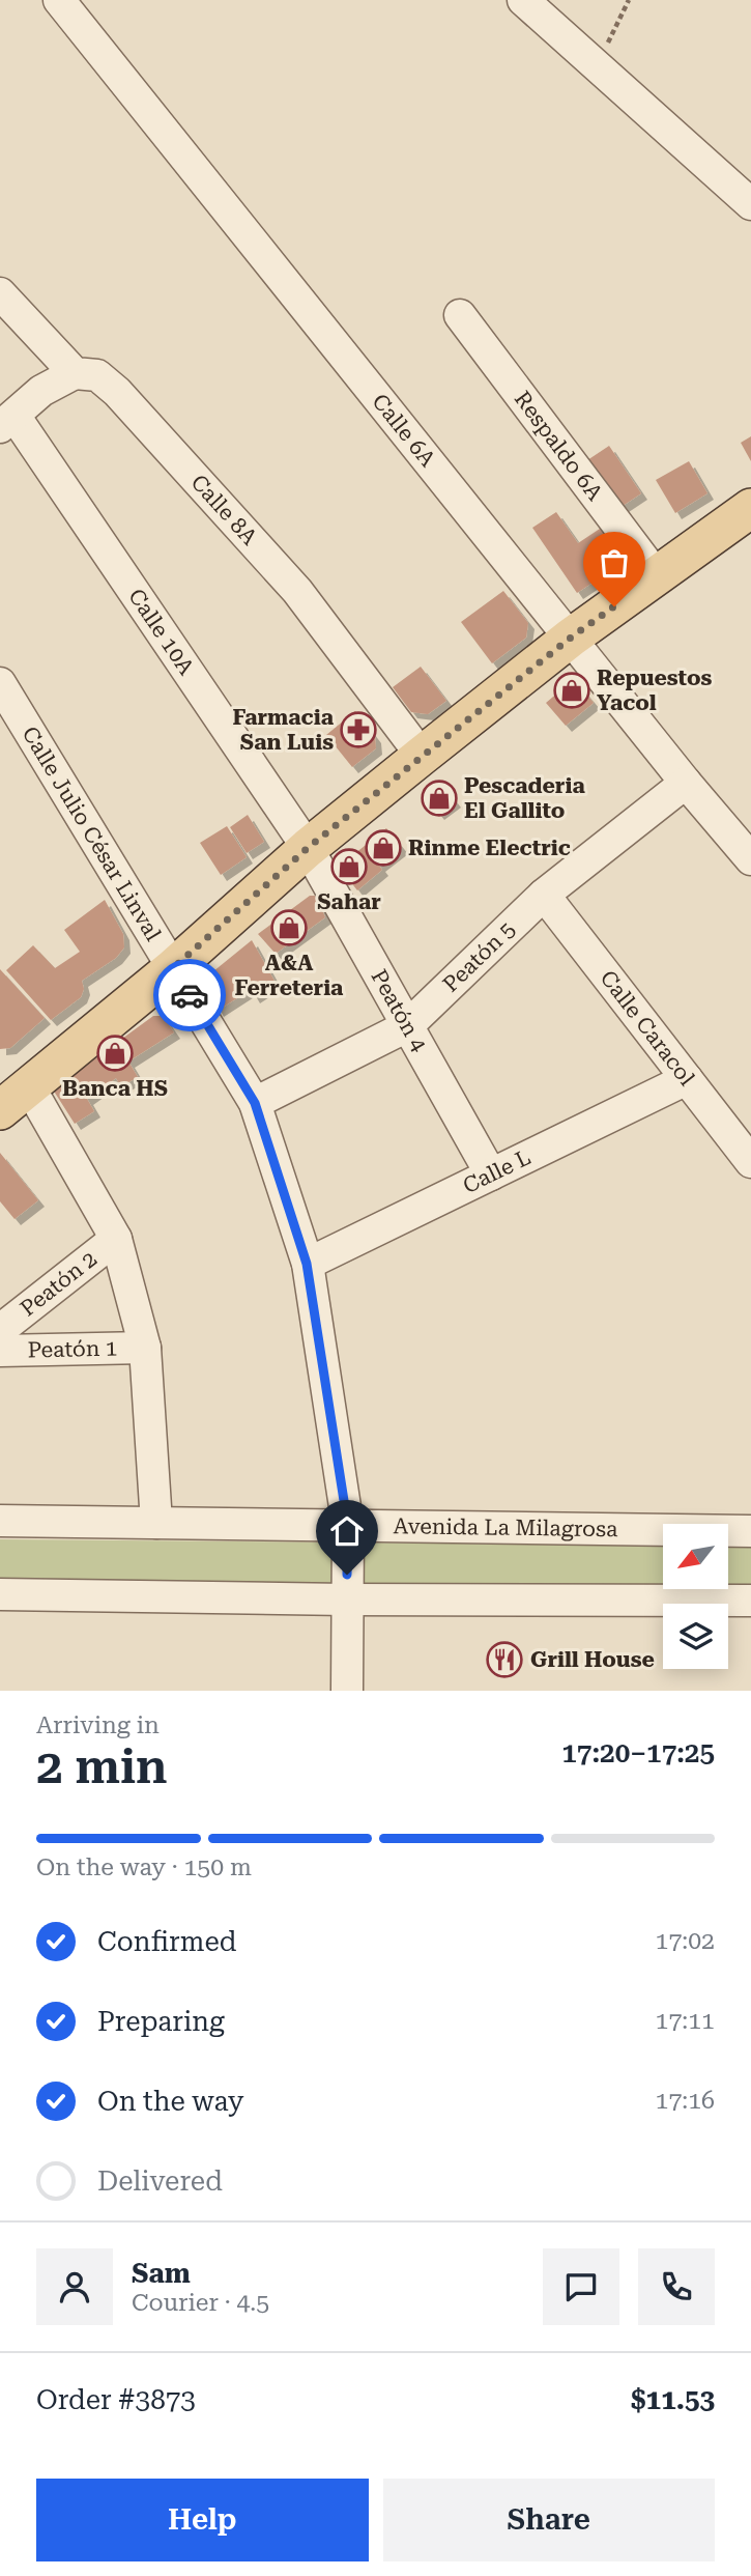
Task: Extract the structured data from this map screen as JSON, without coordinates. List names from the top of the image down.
{
  "streets": {
    "street": [
      "Calle 6A",
      "Respaldo 6A",
      "Calle 8A",
      "Calle 10A",
      "Calle Julio César Linval",
      "Peatón 5",
      "Peatón 4",
      "Calle Caracol",
      "Calle L",
      "Peatón 2",
      "Peatón 1",
      "Avenida La Milagrosa"
    ]
  },
  "crossings": [
    ["Calle 6A", "Peatón 5"],
    ["Calle 10A", "Peatón 4"],
    ["Calle Julio César Linval", "Peatón 5"],
    ["Calle Julio César Linval", "Calle L"],
    ["Calle Julio César Linval", "Avenida La Milagrosa"],
    ["Peatón 5", "Peatón 4"],
    ["Peatón 5", "Calle Caracol"],
    ["Peatón 4", "Calle L"],
    ["Calle Caracol", "Calle L"]
  ],
  "places": {
    "shop": [
      "Repuestos Yacol",
      "Pescaderia El Gallito",
      "Rinme Electric",
      "Sahar",
      "A&A Ferreteria",
      "Banca HS"
    ],
    "pharmacy": ["Farmacia San Luis"],
    "restaurant": ["Grill House"]
  },
  "north": "bottom left",
  "page": {
    "heading": ["2 min", "Arriving in", "17:20–17:25"],
    "panel": [
      "Sam",
      "Courier · 4.5",
      "Order #3873",
      "$11.53"
    ],
    "bar": "On the way · 150 m",
    "list": [
      ["Confirmed", "17:02"],
      ["Preparing", "17:11"],
      ["On the way", "17:16"],
      "Delivered"
    ],
    "buttons": ["Help", "Share"]
  }
}
